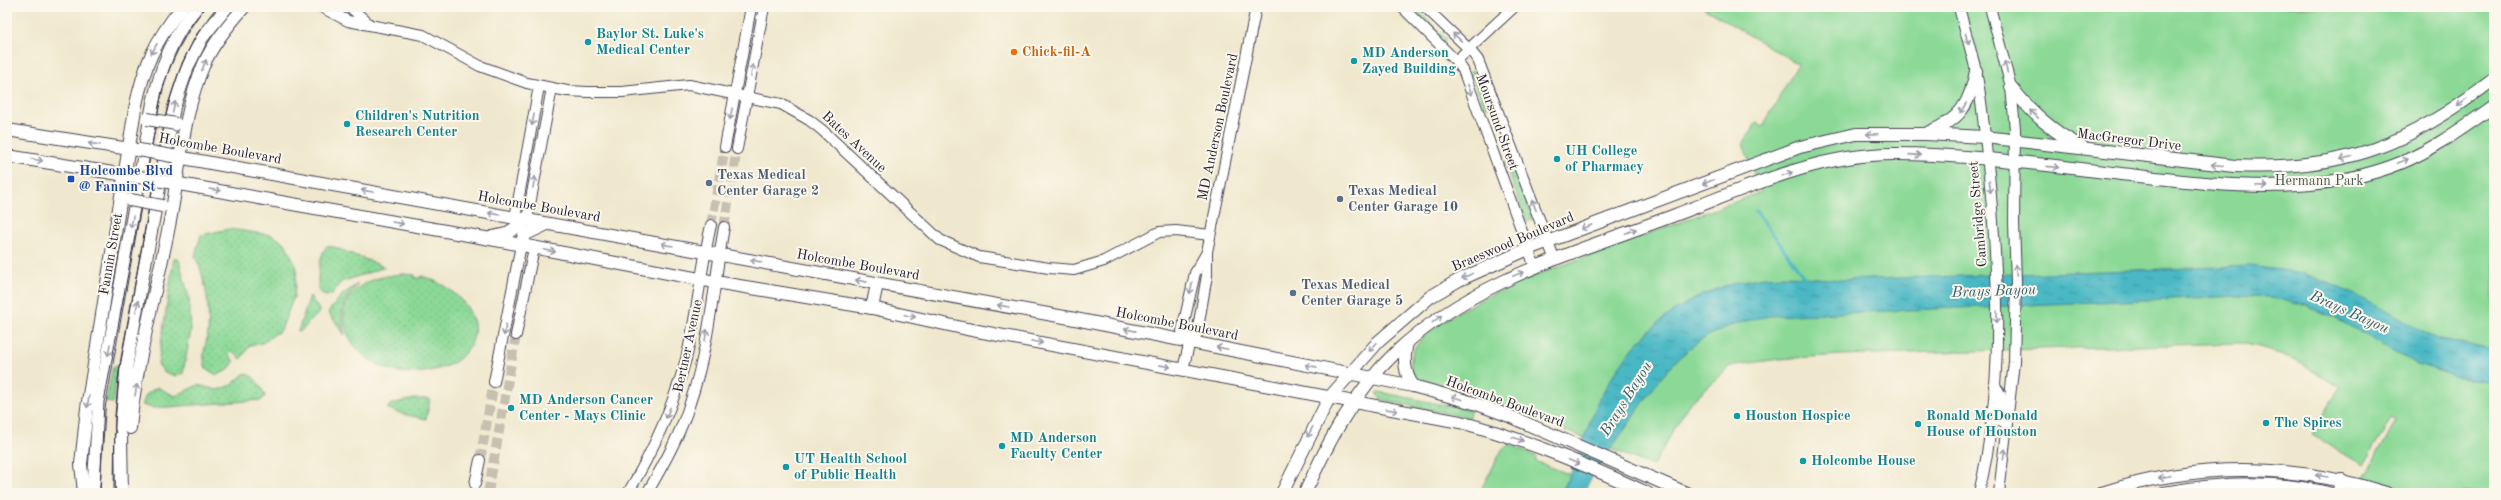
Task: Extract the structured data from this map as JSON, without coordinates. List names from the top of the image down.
{
  "streets": {
    "main road": [
      "MacGregor Drive",
      "Holcombe Boulevard",
      "Braeswood Boulevard",
      "Fannin Street"
    ],
    "street": [
      "Moursund Street",
      "MD Anderson Boulevard",
      "Bates Avenue",
      "Cambridge Street",
      "Bertner Avenue"
    ]
  },
  "crossings": [
    ["Moursund Street", "Braeswood Boulevard"],
    ["MD Anderson Boulevard", "Bates Avenue"],
    ["MD Anderson Boulevard", "Holcombe Boulevard"],
    ["MacGregor Drive", "Cambridge Street"],
    ["MacGregor Drive", "Braeswood Boulevard"],
    ["Holcombe Boulevard", "Braeswood Boulevard"],
    ["Holcombe Boulevard", "Bertner Avenue"]
  ],
  "water": ["Brays Bayou"],
  "parks": ["Hermann Park"],
  "places": {
    "other": [
      "Baylor St. Luke's Medical Center",
      "Chick-fil-A",
      "MD Anderson Zayed Building",
      "Children's Nutrition Research Center",
      "UH College of Pharmacy",
      "Texas Medical Center Garage 2",
      "Texas Medical Center Garage 10",
      "Texas Medical Center Garage 5",
      "MD Anderson Cancer Center - Mays Clinic",
      "Houston Hospice",
      "The Spires",
      "Ronald McDonald House of Houston",
      "MD Anderson Faculty Center",
      "Holcombe House",
      "UT Health School of Public Health"
    ],
    "transit": ["Holcombe Blvd @ Fannin St"]
  }
}
